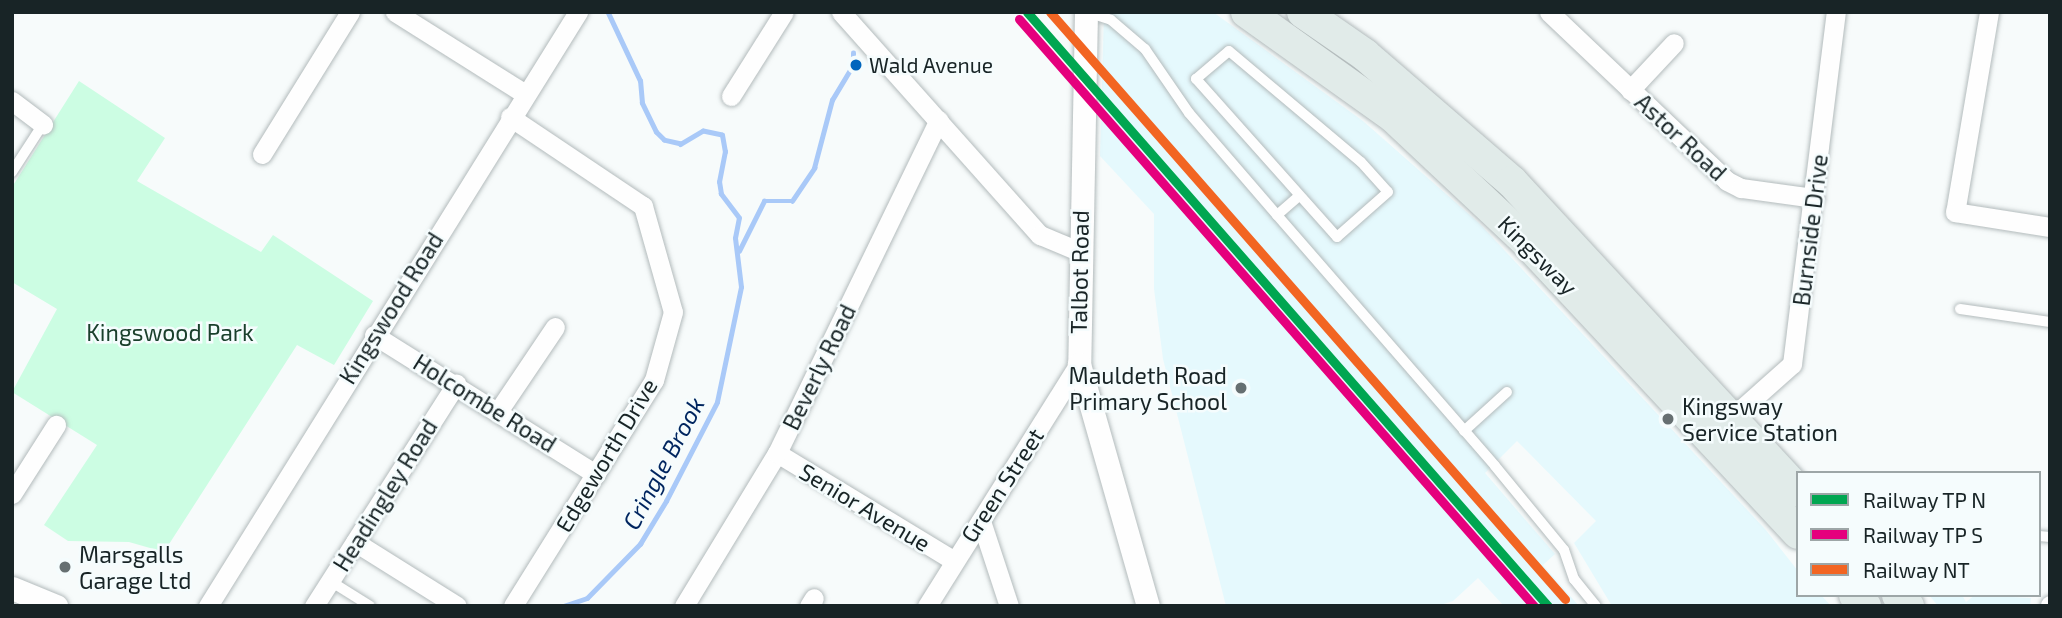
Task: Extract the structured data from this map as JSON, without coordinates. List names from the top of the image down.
{
  "streets": {
    "highway": ["Kingsway"],
    "street": [
      "Astor Road",
      "Burnside Drive",
      "Talbot Road",
      "Kingswood Road",
      "Beverly Road",
      "Holcombe Road",
      "Edgeworth Drive",
      "Green Street",
      "Headingley Road",
      "Senior Avenue"
    ]
  },
  "crossings": [
    ["Astor Road", "Burnside Drive"],
    ["Burnside Drive", "Kingsway"],
    ["Talbot Road", "Green Street"],
    ["Kingswood Road", "Holcombe Road"],
    ["Kingswood Road", "Edgeworth Drive"],
    ["Beverly Road", "Senior Avenue"],
    ["Holcombe Road", "Edgeworth Drive"],
    ["Holcombe Road", "Headingley Road"],
    ["Green Street", "Senior Avenue"]
  ],
  "water": ["Cringle Brook"],
  "parks": ["Kingswood Park"],
  "places": [
    "Wald Avenue",
    "Mauldeth Road Primary School",
    "Kingsway Service Station",
    "Marsgalls Garage Ltd"
  ],
  "lines": ["rail line NT"],
  "legend": ["Railway TP N", "Railway TP S", "Railway NT"]
}
